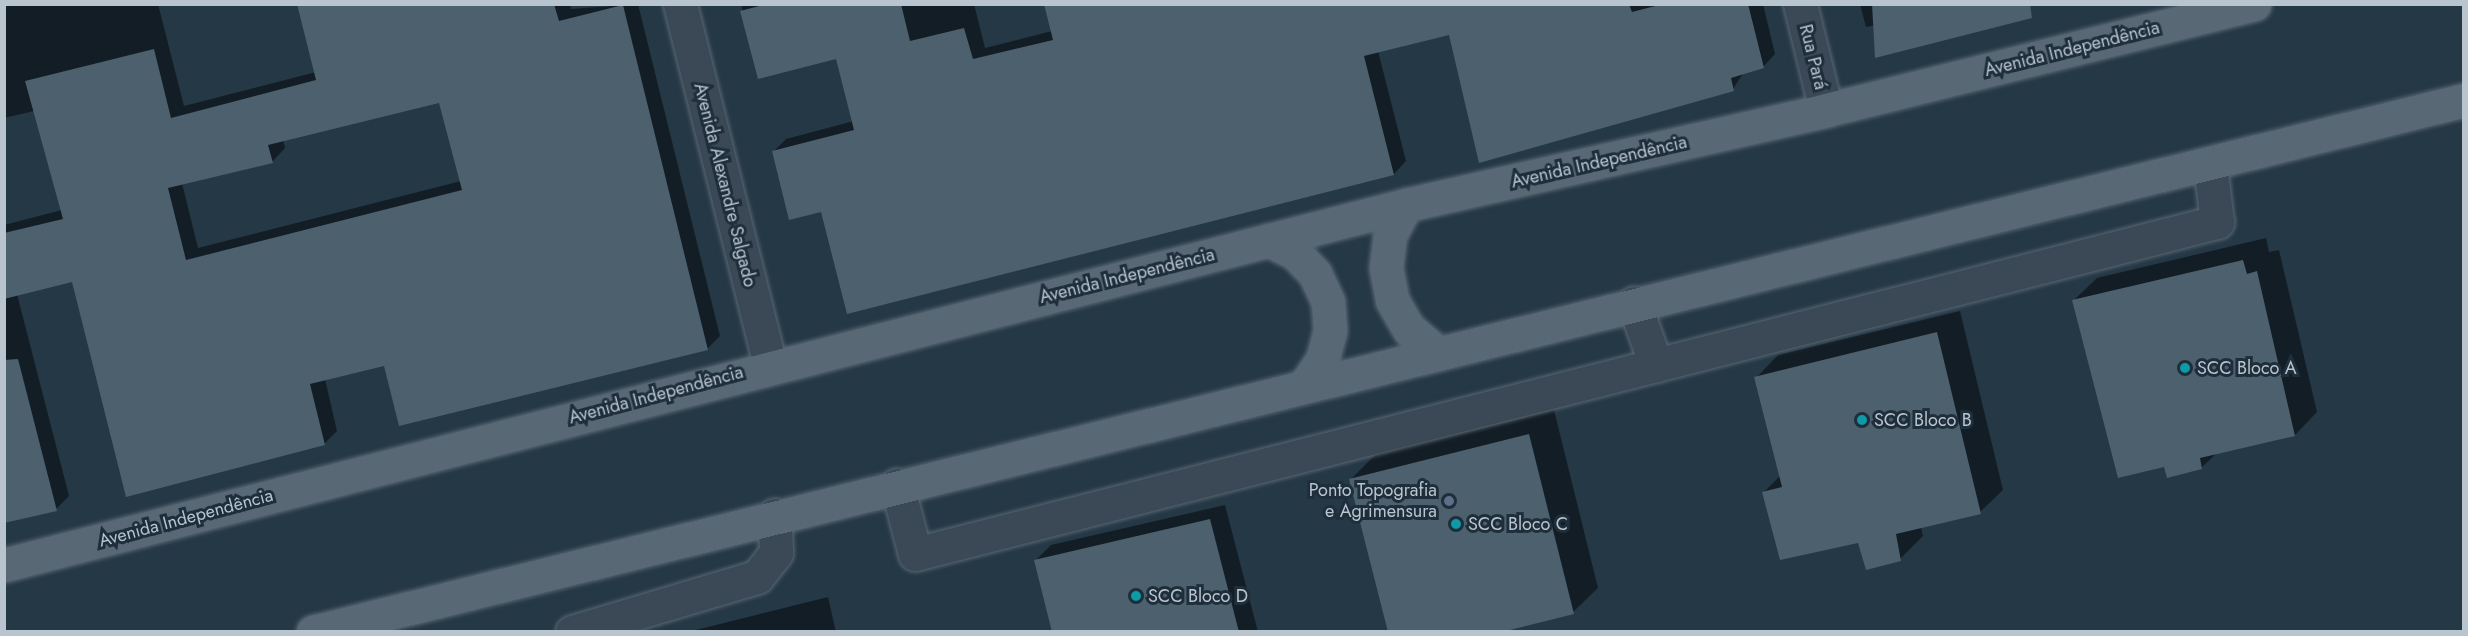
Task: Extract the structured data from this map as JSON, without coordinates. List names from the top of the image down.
{
  "streets": {
    "main road": ["Avenida Independência"],
    "street": ["Rua Pará", "Avenida Alexandre Salgado"]
  },
  "crossings": [
    ["Avenida Independência", "Rua Pará"],
    ["Avenida Independência", "Avenida Alexandre Salgado"]
  ],
  "places": [
    "SCC Bloco A",
    "SCC Bloco B",
    "Ponto Topografia e Agrimensura",
    "SCC Bloco C",
    "SCC Bloco D"
  ]
}
